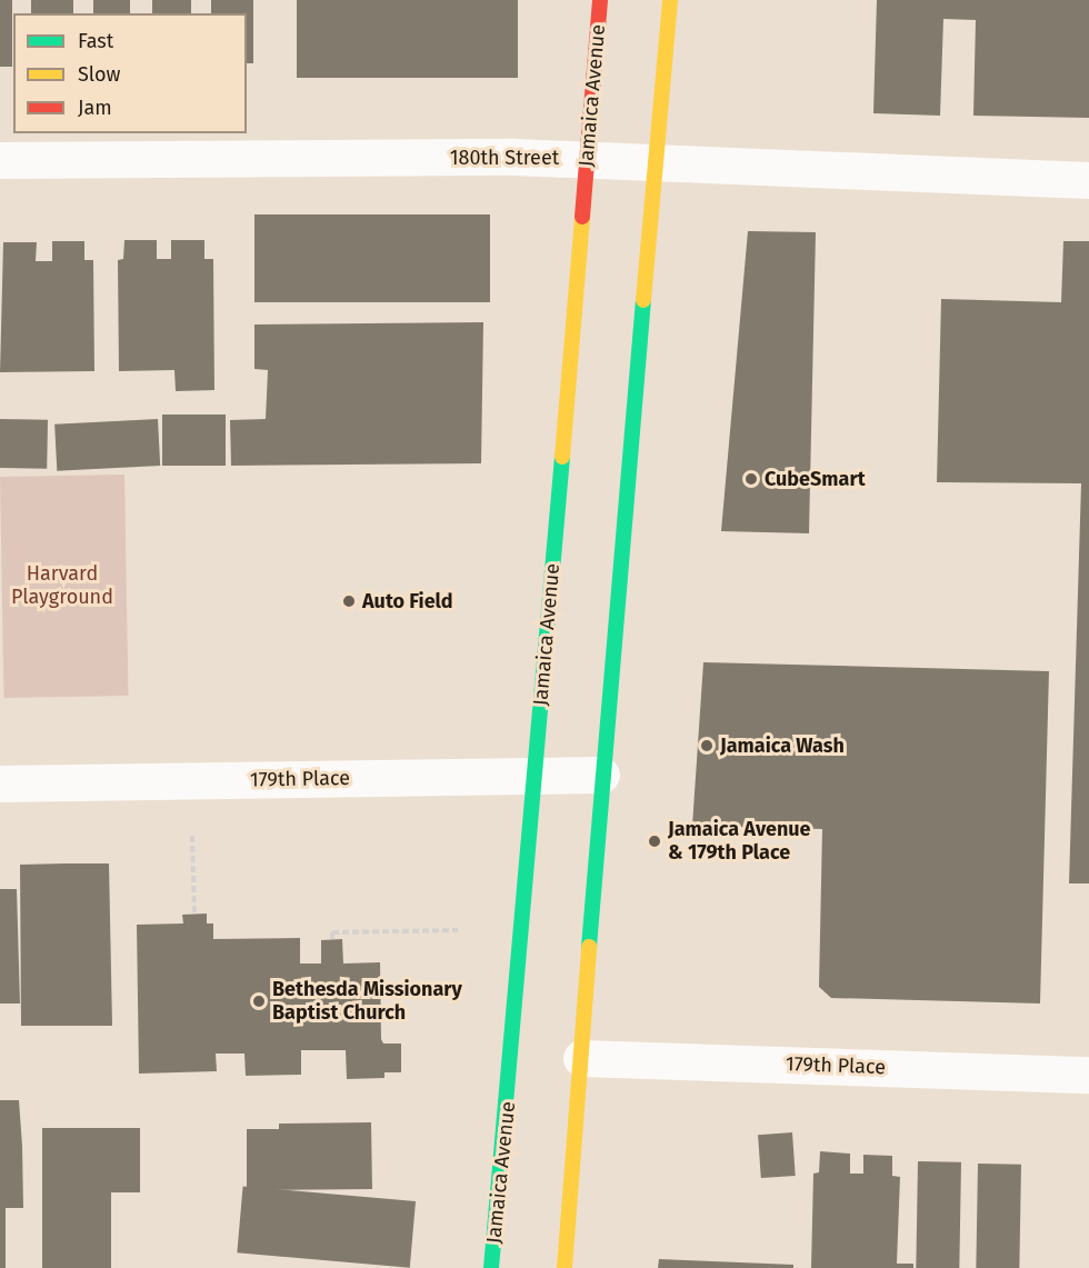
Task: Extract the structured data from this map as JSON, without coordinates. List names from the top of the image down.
{
  "streets": {
    "main road": ["Jamaica Avenue"],
    "street": ["180th Street", "179th Place"]
  },
  "crossings": [
    ["Jamaica Avenue", "180th Street"],
    ["Jamaica Avenue", "179th Place"]
  ],
  "parks": ["Harvard Playground"],
  "places": [
    "CubeSmart",
    "Auto Field",
    "Jamaica Wash",
    "Jamaica Avenue & 179th Place",
    "Bethesda Missionary Baptist Church"
  ],
  "legend": ["Fast", "Slow", "Jam"]
}
